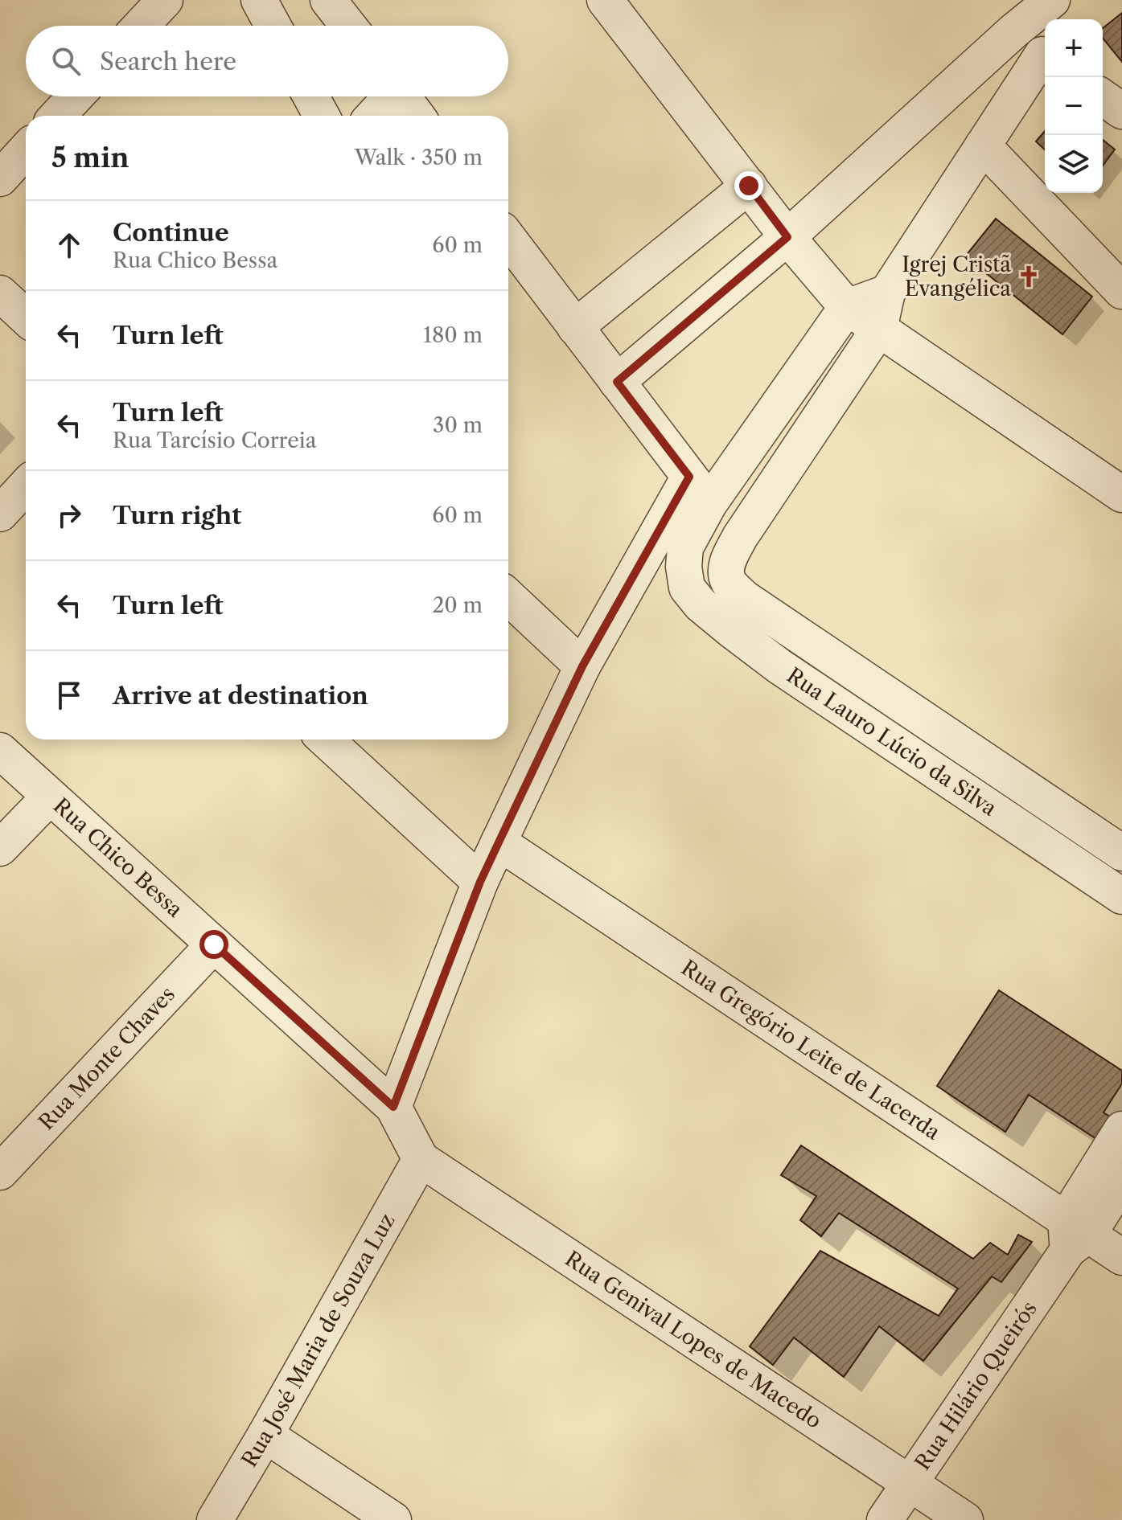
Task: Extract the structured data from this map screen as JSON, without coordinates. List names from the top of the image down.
{
  "streets": {
    "street": [
      "Rua Lauro Lúcio da Silva",
      "Rua Chico Bessa",
      "Rua Gregório Leite de Lacerda",
      "Rua Monte Chaves",
      "Rua Genival Lopes de Macedo",
      "Rua José Maria de Souza Luz",
      "Rua Hilário Queirós"
    ]
  },
  "crossings": [
    ["Rua Chico Bessa", "Rua Monte Chaves"],
    ["Rua Chico Bessa", "Rua Genival Lopes de Macedo"],
    ["Rua Chico Bessa", "Rua José Maria de Souza Luz"],
    ["Rua Gregório Leite de Lacerda", "Rua Hilário Queirós"],
    ["Rua Genival Lopes de Macedo", "Rua José Maria de Souza Luz"],
    ["Rua Genival Lopes de Macedo", "Rua Hilário Queirós"]
  ],
  "places": {
    "church": ["Igrej Cristã Evangélica"]
  },
  "page": {
    "map_buttons": ["+", "−"],
    "search": "Search here",
    "heading": ["5 min", "Walk · 350 m"],
    "list": [
      ["Continue", "Rua Chico Bessa", "60 m"],
      ["Turn left", "180 m"],
      ["Turn left", "Rua Tarcísio Correia", "30 m"],
      ["Turn right", "60 m"],
      ["Turn left", "20 m"],
      "Arrive at destination"
    ]
  }
}
